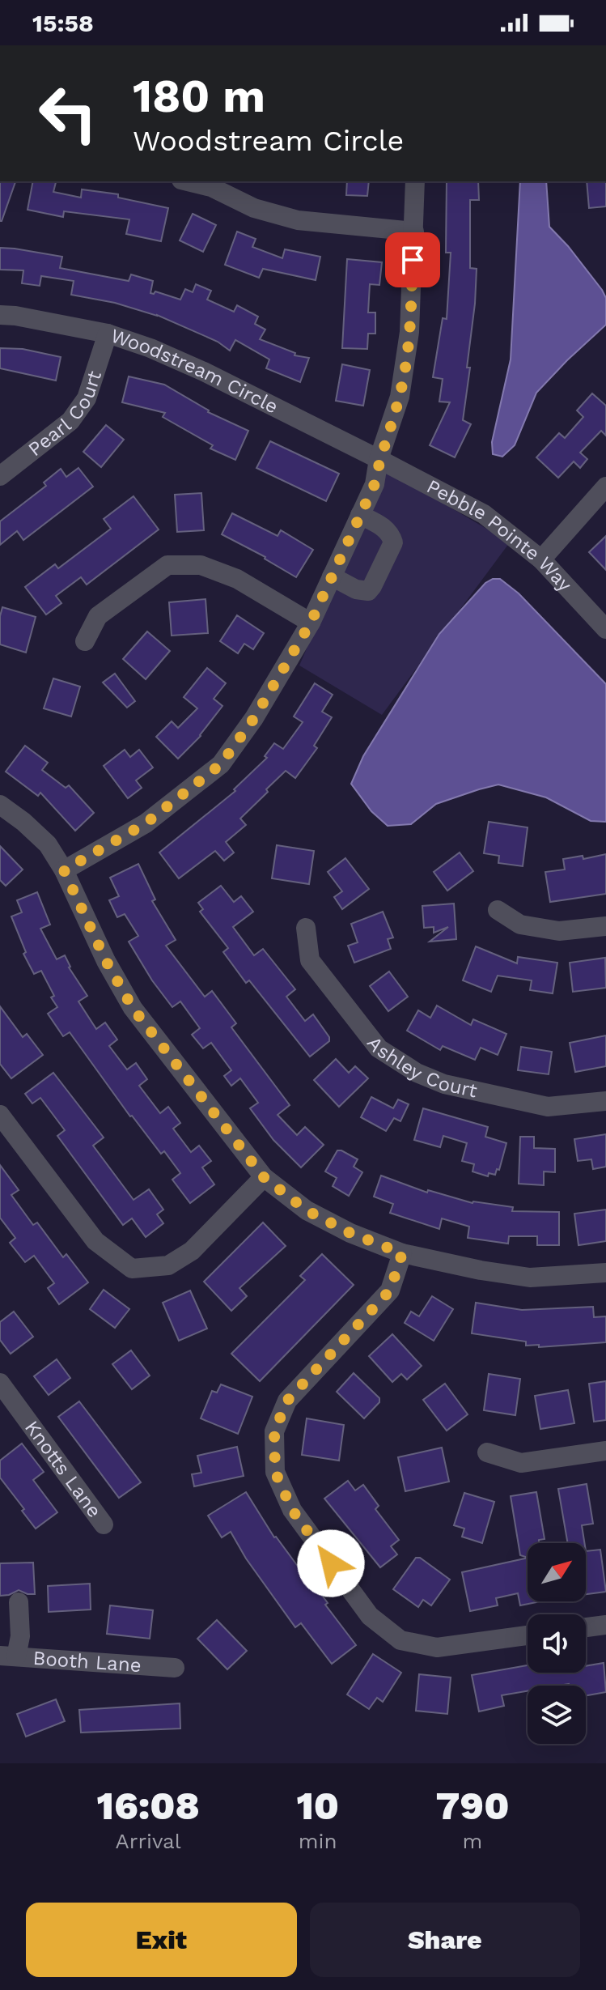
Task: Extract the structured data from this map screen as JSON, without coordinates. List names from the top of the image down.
{
  "streets": {
    "street": [
      "Woodstream Circle",
      "Pearl Court",
      "Pebble Pointe Way",
      "Ashley Court",
      "Knotts Lane",
      "Booth Lane"
    ]
  },
  "crossings": [
    ["Woodstream Circle", "Pearl Court"],
    ["Woodstream Circle", "Pebble Pointe Way"]
  ],
  "north": "top right",
  "page": {
    "status": "15:58",
    "turn": ["180 m", "Woodstream Circle"],
    "eta": [
      "16:08",
      "Arrival",
      "10",
      "min",
      "790",
      "m"
    ],
    "buttons": ["Exit", "Share"]
  }
}
